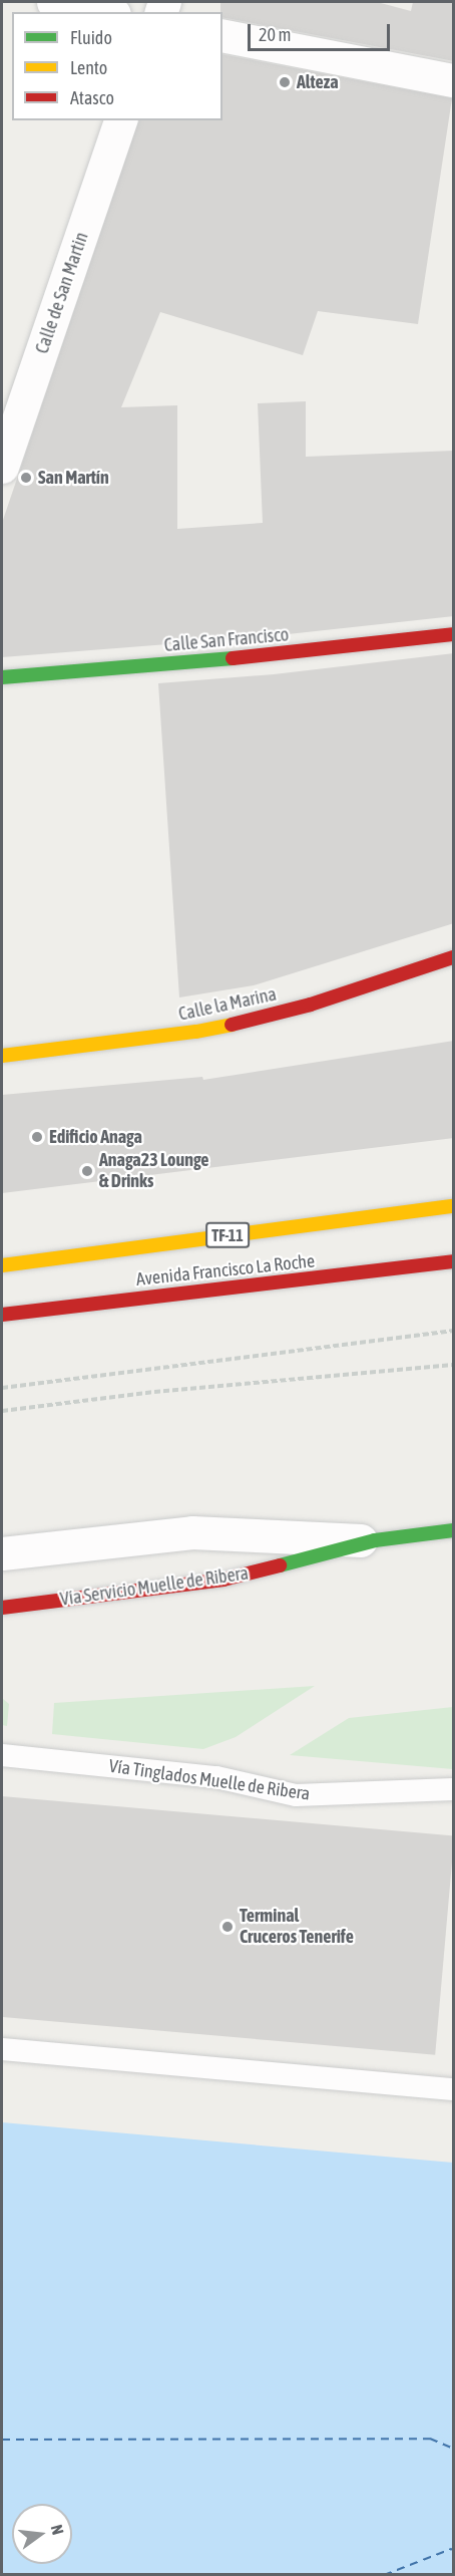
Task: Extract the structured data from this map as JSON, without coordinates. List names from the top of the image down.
{
  "streets": {
    "street": [
      "Calle de San Martin",
      "Calle San Francisco",
      "Calle la Marina",
      "TF-11",
      "Avenida Francisco La Roche",
      "Vía Servicio Muelle de Ribera"
    ],
    "lane": ["Vía Tinglados Muelle de Ribera"]
  },
  "places": [
    "Alteza",
    "San Martín",
    "Edificio Anaga",
    "Anaga23 Lounge & Drinks",
    "Terminal Cruceros Tenerife"
  ],
  "legend": ["Fluido", "Lento", "Atasco"],
  "scale_bar": "20 m",
  "north": "right"
}
